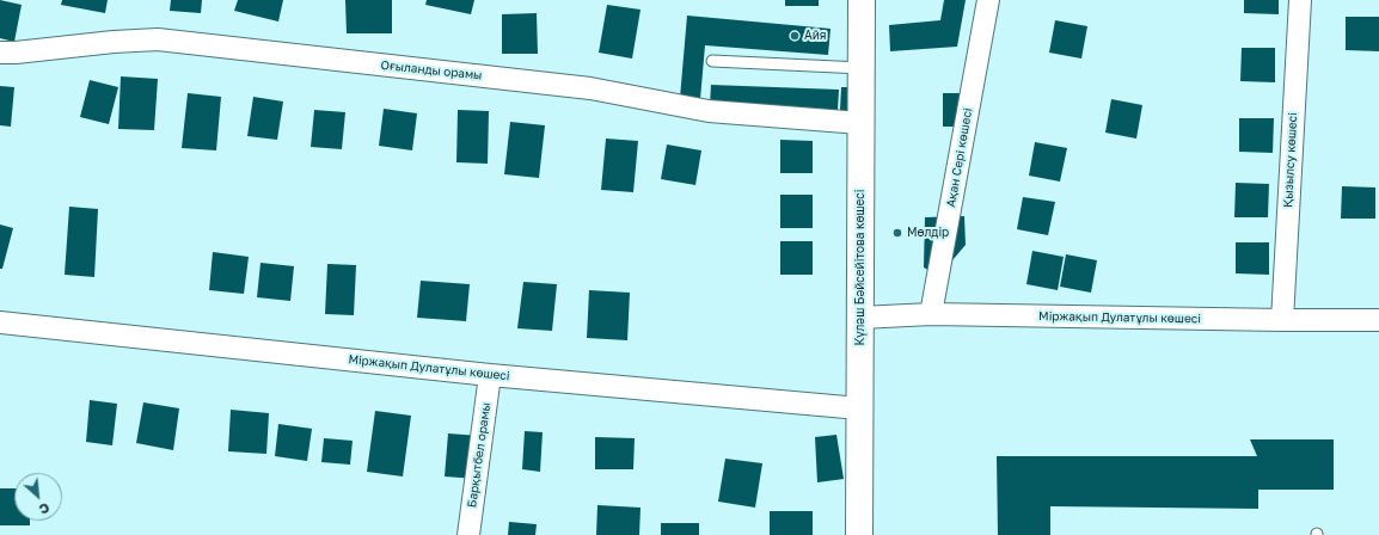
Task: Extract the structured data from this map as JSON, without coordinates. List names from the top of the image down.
{
  "streets": {
    "street": [
      "Оғыланды орамы",
      "Ақан Сері көшесі",
      "Қызылсу көшесі",
      "Күләш Бәйсейітова көшесі",
      "Міржақып Дулатұлы көшесі",
      "Барқытбел орамы"
    ]
  },
  "crossings": [
    ["Оғыланды орамы", "Күләш Бәйсейітова көшесі"],
    ["Ақан Сері көшесі", "Міржақып Дулатұлы көшесі"],
    ["Қызылсу көшесі", "Міржақып Дулатұлы көшесі"],
    ["Күләш Бәйсейітова көшесі", "Міржақып Дулатұлы көшесі"],
    ["Міржақып Дулатұлы көшесі", "Барқытбел орамы"]
  ],
  "places": ["Айя", "Мөлдiр"],
  "north": "bottom right"
}
